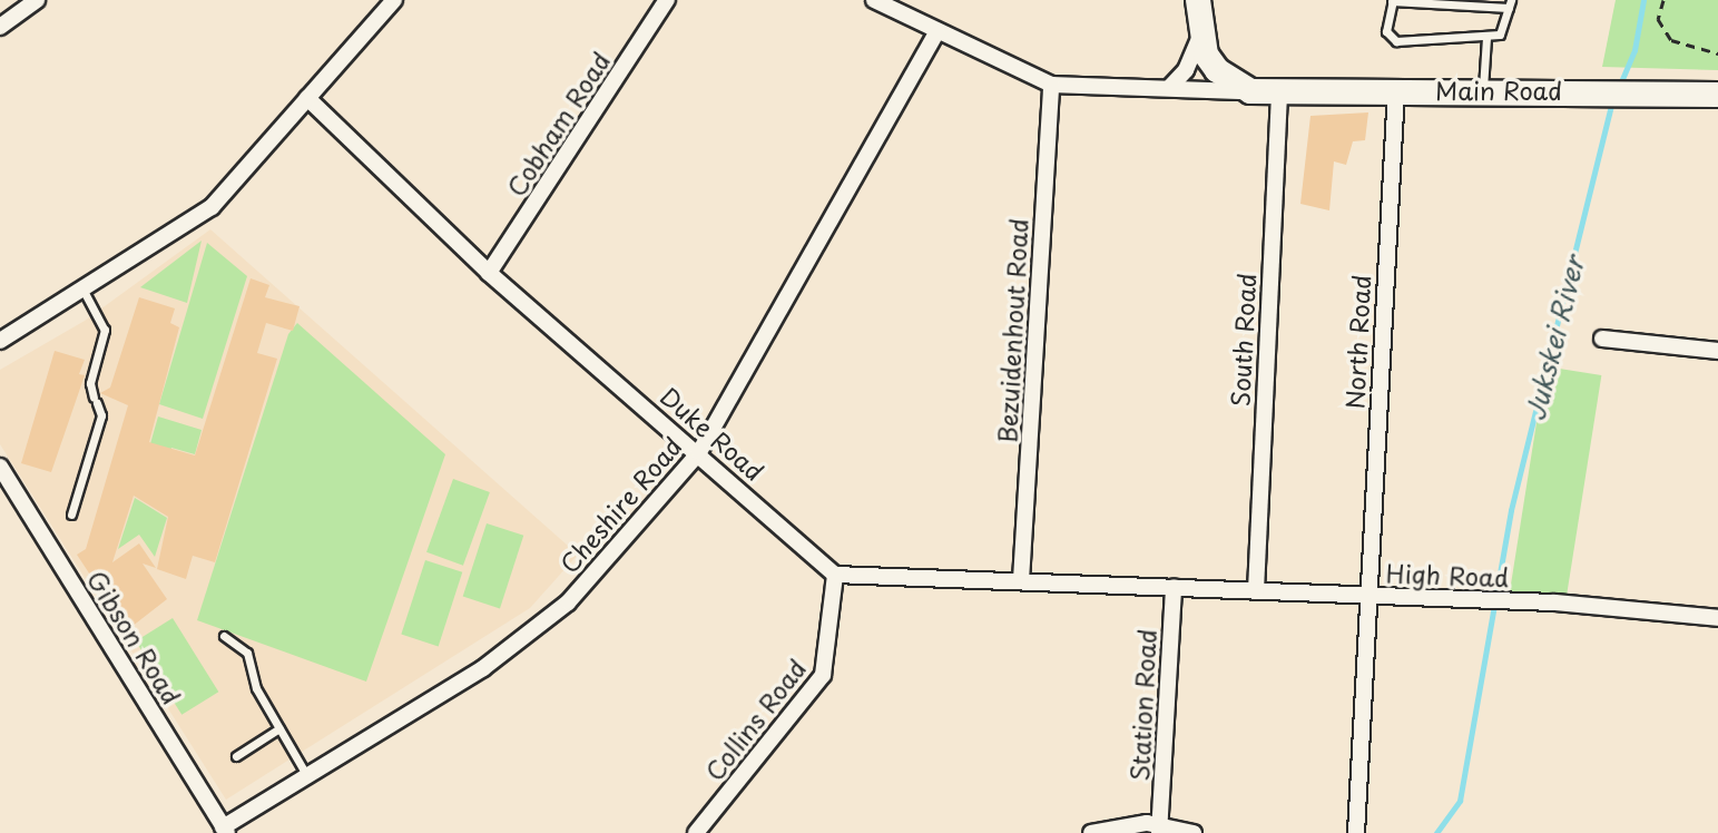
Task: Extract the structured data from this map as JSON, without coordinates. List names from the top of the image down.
{
  "streets": {
    "main road": ["Main Road"],
    "street": [
      "Cobham Road",
      "Bezuidenhout Road",
      "South Road",
      "North Road",
      "Duke Road",
      "Cheshire Road",
      "High Road",
      "Gibson Road",
      "Station Road",
      "Collins Road"
    ]
  },
  "crossings": [
    ["Main Road", "South Road"],
    ["Main Road", "North Road"],
    ["Cobham Road", "Duke Road"],
    ["South Road", "High Road"],
    ["North Road", "High Road"],
    ["Duke Road", "Cheshire Road"],
    ["Duke Road", "Collins Road"],
    ["Cheshire Road", "Gibson Road"],
    ["High Road", "Station Road"]
  ],
  "water": ["Jukskei River"]
}
